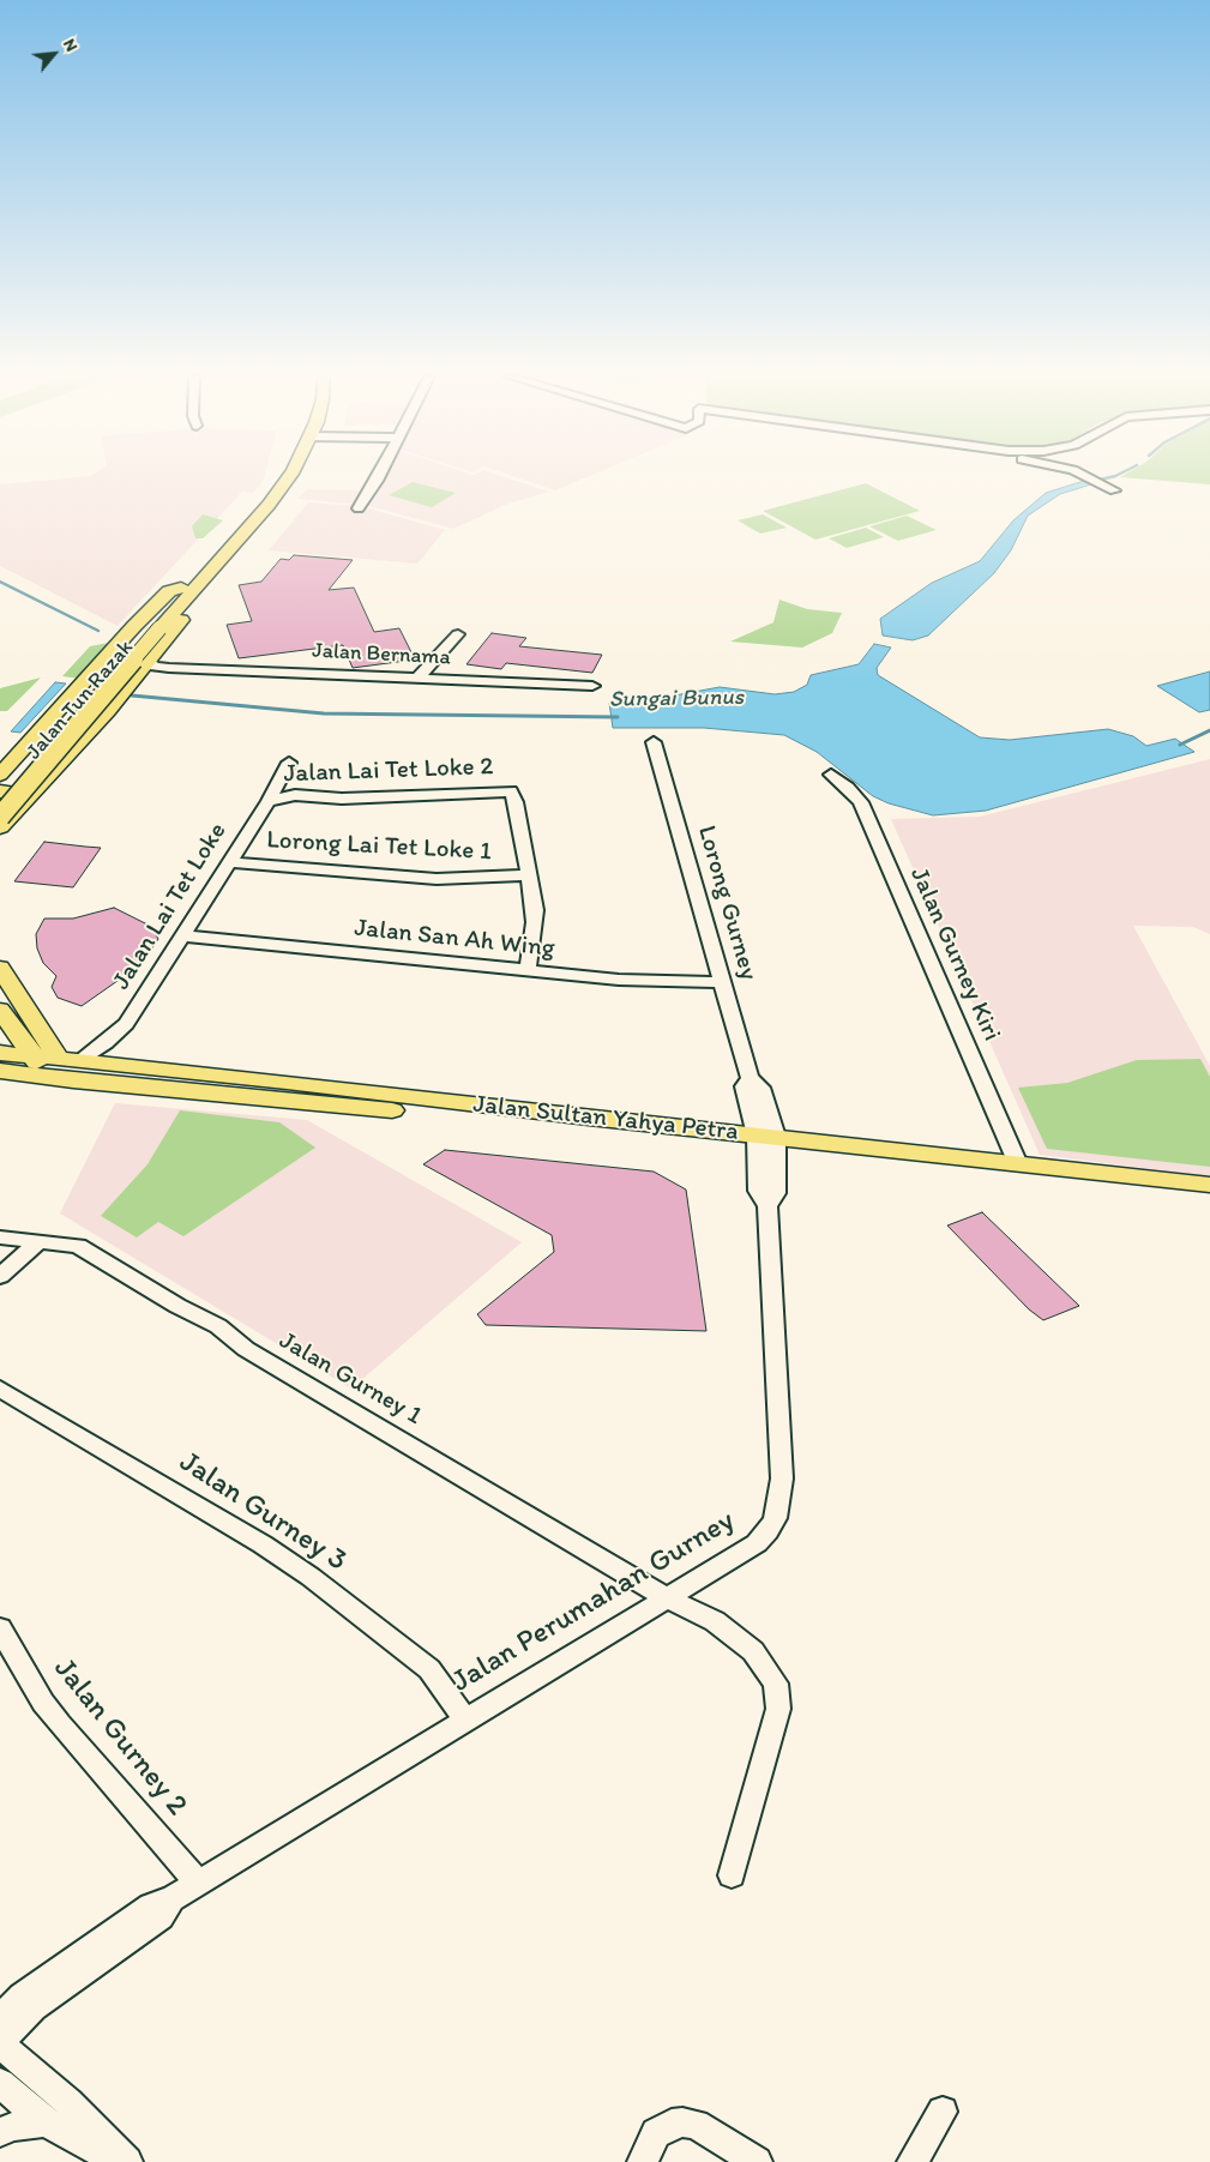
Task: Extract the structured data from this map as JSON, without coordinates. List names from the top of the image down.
{
  "streets": {
    "main road": ["Jalan Tun Razak", "Jalan Sultan Yahya Petra"],
    "street": [
      "Jalan Bernama",
      "Jalan Lai Tet Loke 2",
      "Lorong Lai Tet Loke 1",
      "Lorong Gurney",
      "Jalan Lai Tet Loke",
      "Jalan San Ah Wing",
      "Jalan Gurney Kiri",
      "Jalan Gurney 1",
      "Jalan Gurney 3",
      "Jalan Perumahan Gurney",
      "Jalan Gurney 2"
    ]
  },
  "crossings": [
    ["Jalan Bernama", "Jalan Tun Razak"],
    ["Jalan Lai Tet Loke 2", "Lorong Lai Tet Loke 1"],
    ["Jalan Lai Tet Loke 2", "Jalan Lai Tet Loke"],
    ["Lorong Lai Tet Loke 1", "Jalan Lai Tet Loke"],
    ["Lorong Gurney", "Jalan San Ah Wing"],
    ["Lorong Gurney", "Jalan Sultan Yahya Petra"],
    ["Lorong Gurney", "Jalan Perumahan Gurney"],
    ["Jalan Lai Tet Loke", "Jalan San Ah Wing"],
    ["Jalan Lai Tet Loke", "Jalan Sultan Yahya Petra"],
    ["Jalan Gurney Kiri", "Jalan Sultan Yahya Petra"],
    ["Jalan Sultan Yahya Petra", "Jalan Perumahan Gurney"],
    ["Jalan Gurney 1", "Jalan Perumahan Gurney"],
    ["Jalan Gurney 3", "Jalan Perumahan Gurney"],
    ["Jalan Perumahan Gurney", "Jalan Gurney 2"]
  ],
  "water": ["Sungai Bunus"],
  "north": "top right"
}
